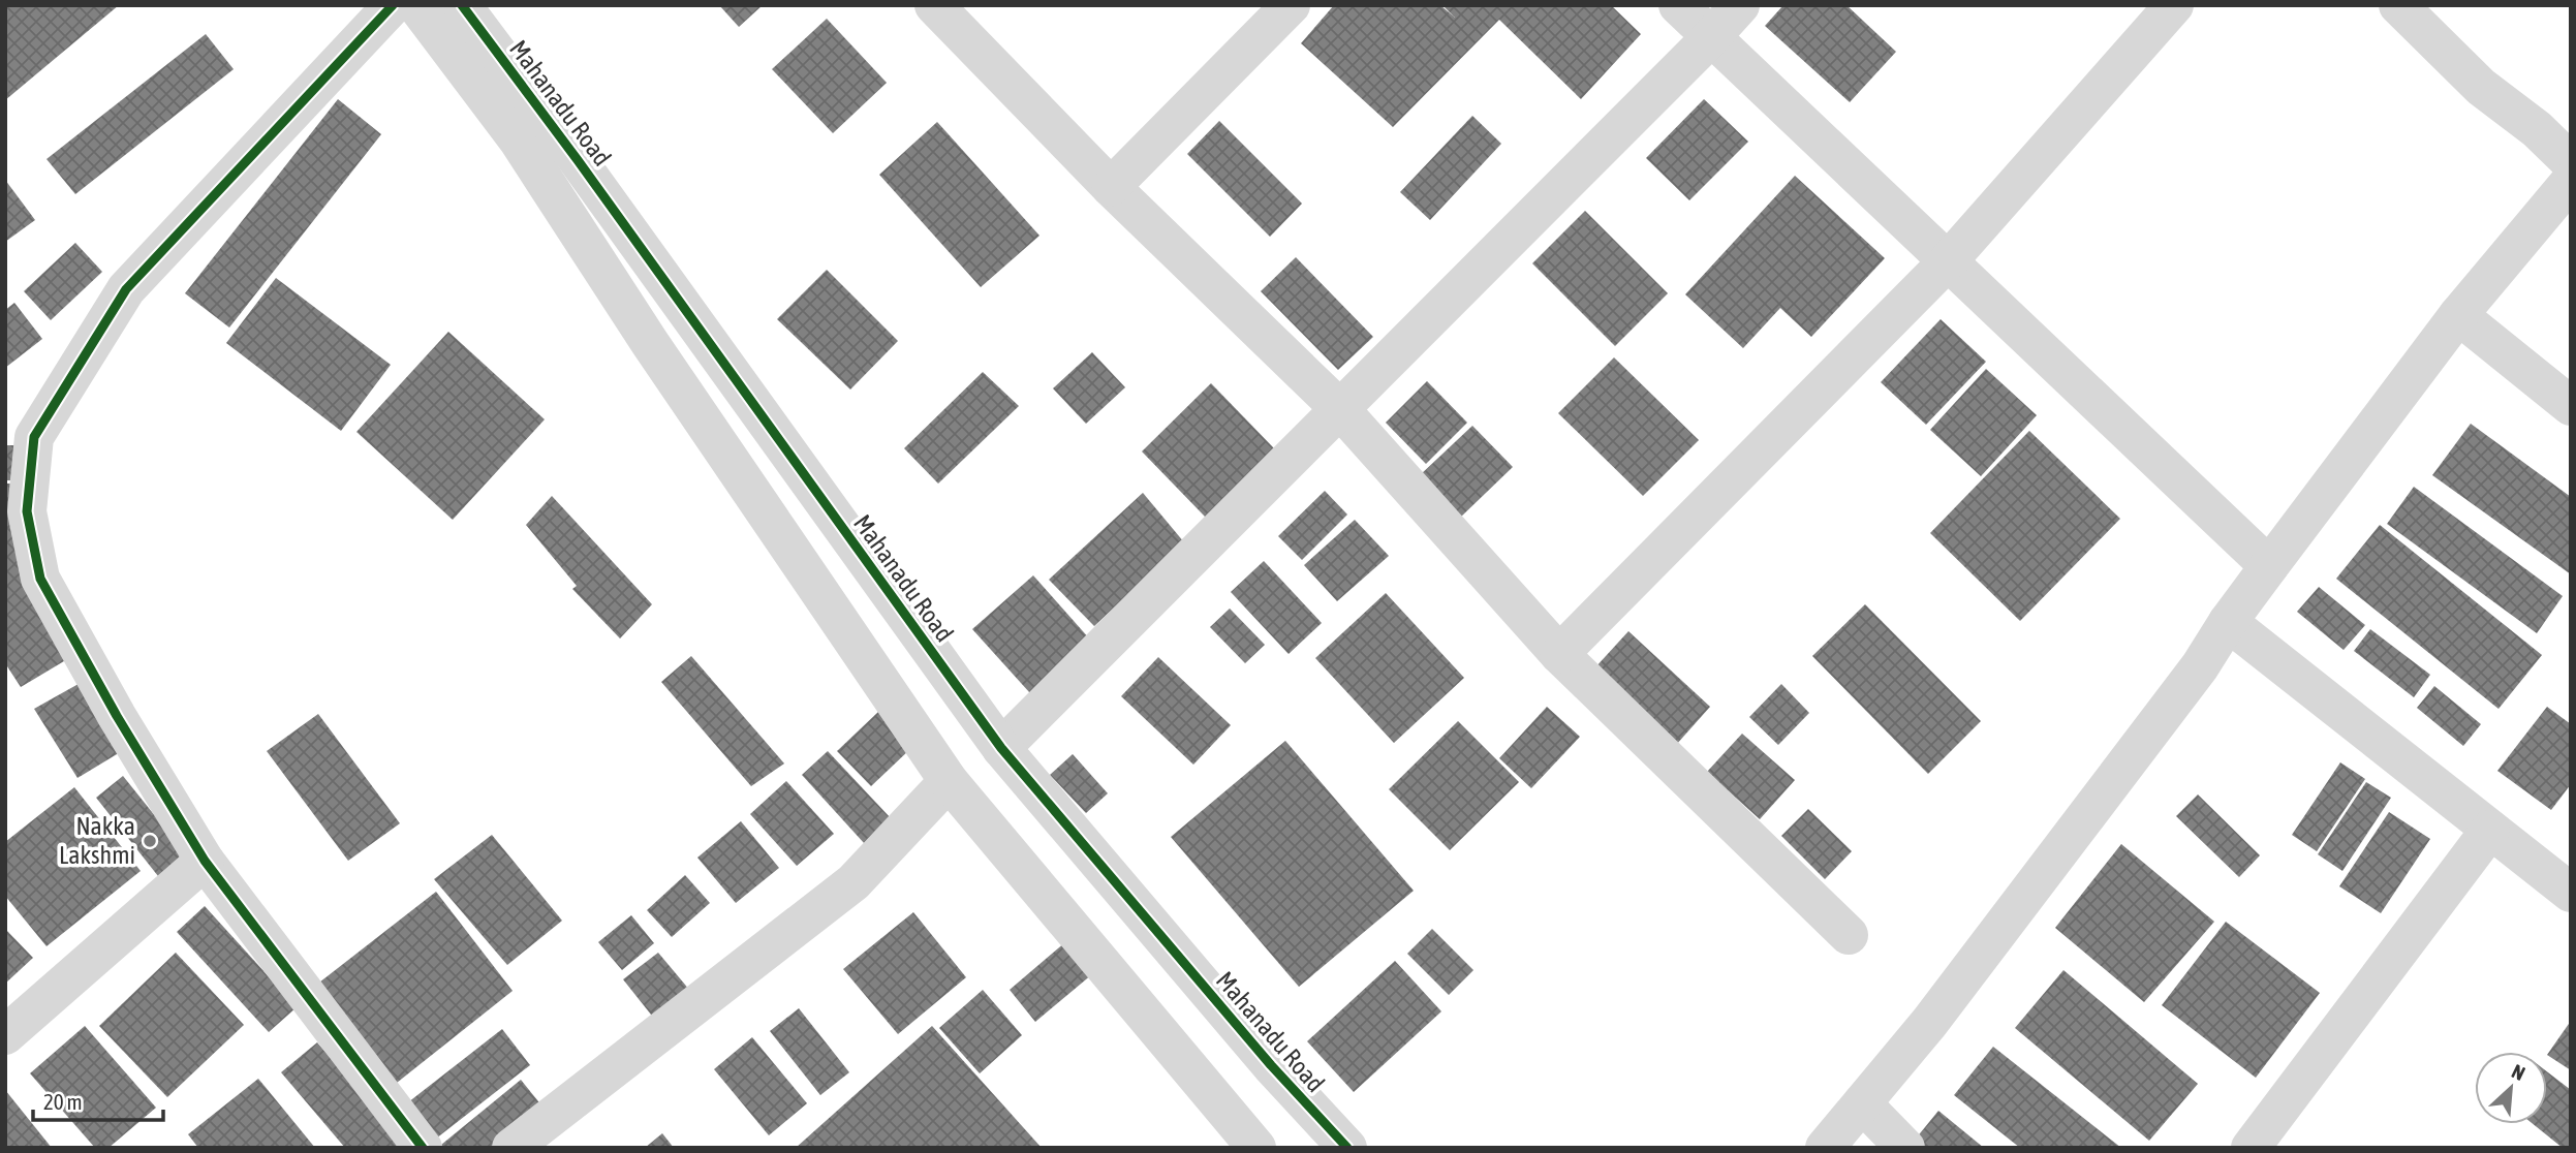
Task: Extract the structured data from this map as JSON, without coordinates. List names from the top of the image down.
{
  "streets": {
    "street": ["Mahanadu Road"]
  },
  "places": ["Nakka Lakshmi"],
  "scale_bar": "20 m",
  "north": "top right"
}
